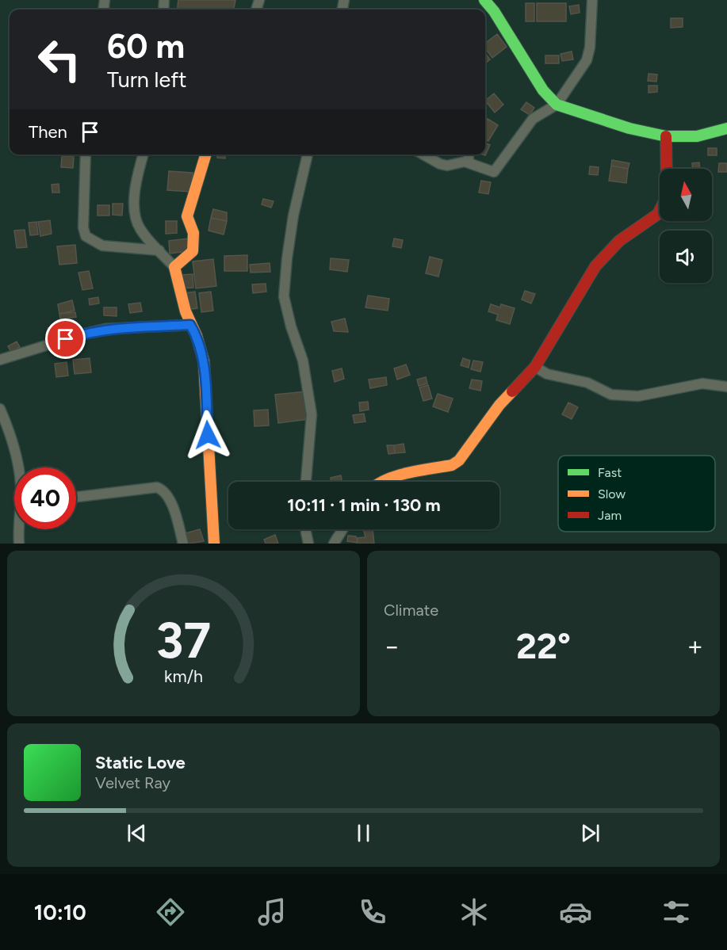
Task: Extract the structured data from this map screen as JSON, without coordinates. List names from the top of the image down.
{
  "legend": ["Fast", "Slow", "Jam"],
  "north": "top",
  "page": {
    "turn": ["60 m", "Turn left"],
    "then": "Then",
    "limit": "40",
    "trip": "10:11 · 1 min · 130 m",
    "tile": "Climate",
    "heat": ["−", "22°", "+"],
    "song": ["Static Love", "Velvet Ray"],
    "tabs": "10:10",
    "gauge": ["37", "km/h"]
  }
}
